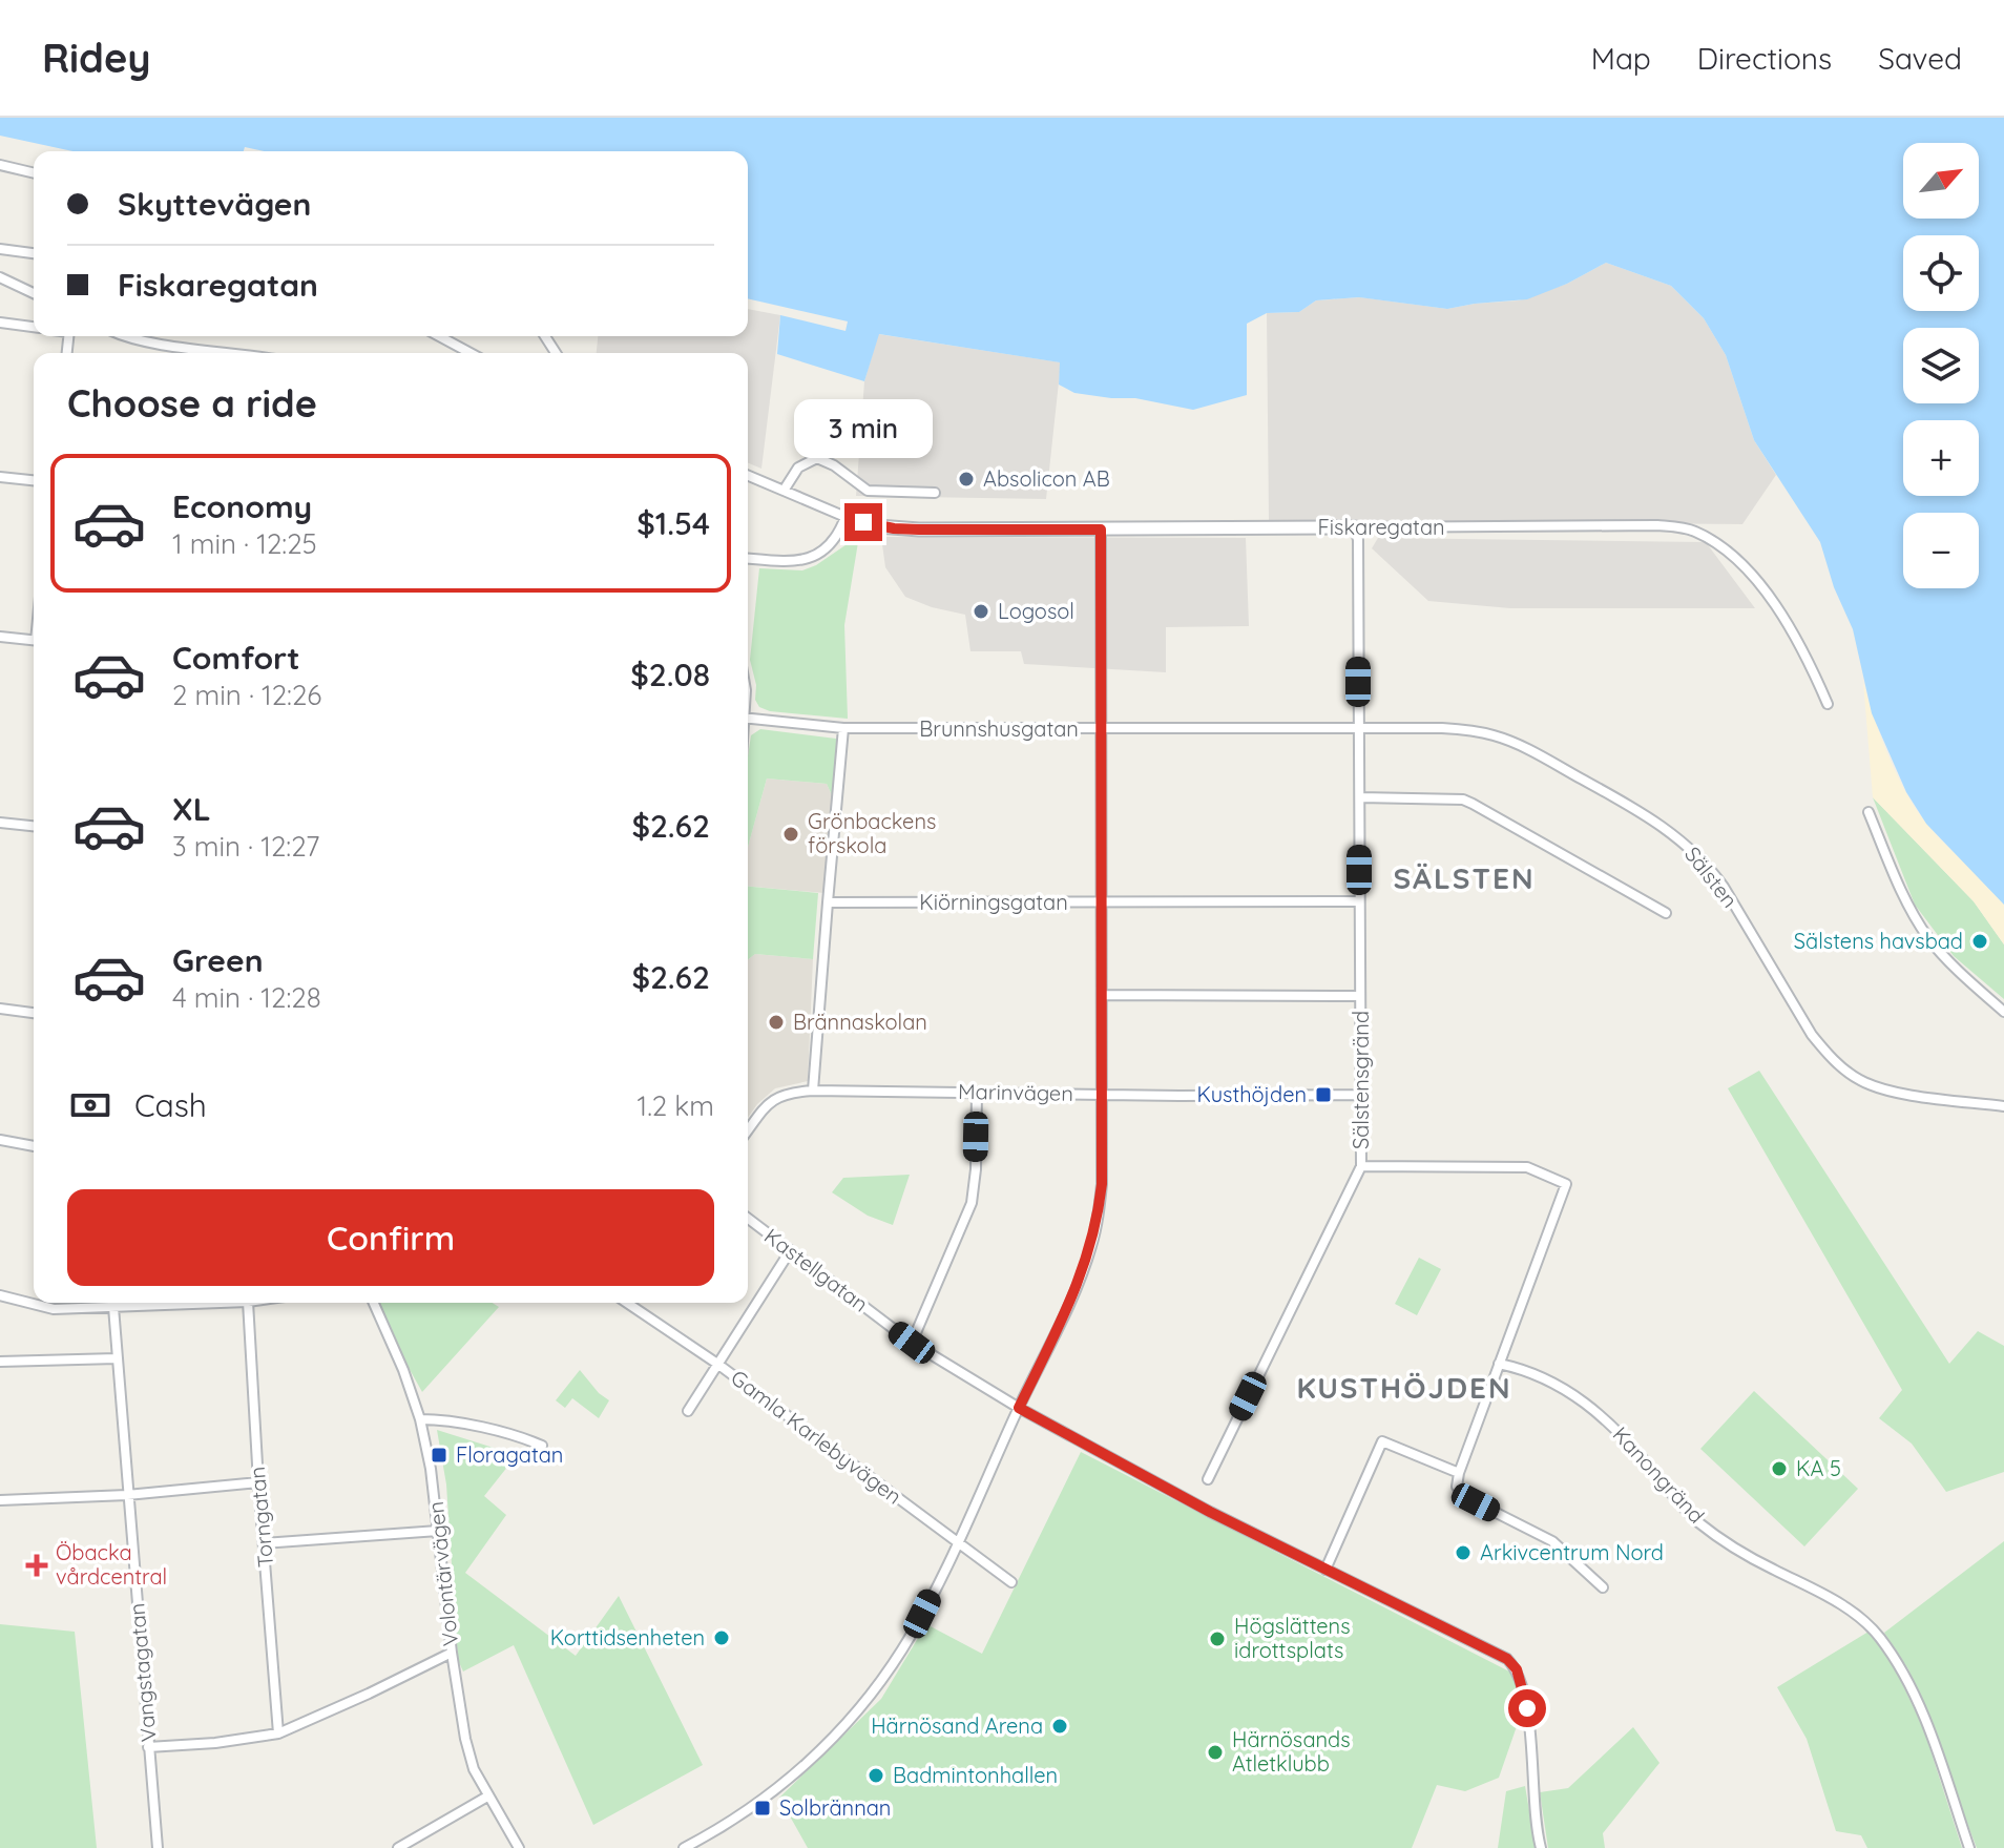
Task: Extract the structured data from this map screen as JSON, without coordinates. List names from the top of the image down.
{
  "streets": {
    "street": [
      "Fiskaregatan",
      "Brunnshusgatan",
      "Sälsten",
      "Kiörningsgatan",
      "Sälstensgränd",
      "Marinvägen",
      "Kastellgatan",
      "Gamla Karlebyvägen",
      "Kanongränd",
      "Torngatan",
      "Volontärvägen",
      "Vangstagatan"
    ]
  },
  "crossings": [
    ["Fiskaregatan", "Sälstensgränd"],
    ["Brunnshusgatan", "Sälsten"],
    ["Brunnshusgatan", "Sälstensgränd"],
    ["Sälsten", "Sälstensgränd"],
    ["Kiörningsgatan", "Sälstensgränd"],
    ["Sälstensgränd", "Marinvägen"]
  ],
  "districts": ["SÄLSTEN", "KUSTHÖJDEN"],
  "places": {
    "other": [
      "Absolicon AB",
      "Logosol",
      "Grönbackens förskola",
      "Sälstens havsbad",
      "Brännaskolan",
      "KA 5",
      "Arkivcentrum Nord",
      "Korttidsenheten",
      "Högslättens idrottsplats",
      "Härnösand Arena",
      "Härnösands Atletklubb",
      "Badmintonhallen"
    ],
    "transit": ["Kusthöjden", "Floragatan", "Solbrännan"],
    "health": ["Öbacka vårdcentral"]
  },
  "north": "top right",
  "page": {
    "header": "Ridey",
    "nav": ["Map", "Directions", "Saved"],
    "map_buttons": ["+", "−"],
    "banner": ["Skyttevägen", "Fiskaregatan"],
    "heading": "Choose a ride",
    "bubble": "3 min",
    "list": [
      {
        "name": "Economy",
        "note": "1 min · 12:25",
        "value": "$1.54"
      },
      {
        "name": "Comfort",
        "note": "2 min · 12:26",
        "value": "$2.08"
      },
      {
        "name": "XL",
        "note": "3 min · 12:27",
        "value": "$2.62"
      },
      {
        "name": "Green",
        "note": "4 min · 12:28",
        "value": "$2.62"
      }
    ],
    "pay": ["Cash", "1.2 km"],
    "buttons": "Confirm"
  }
}
